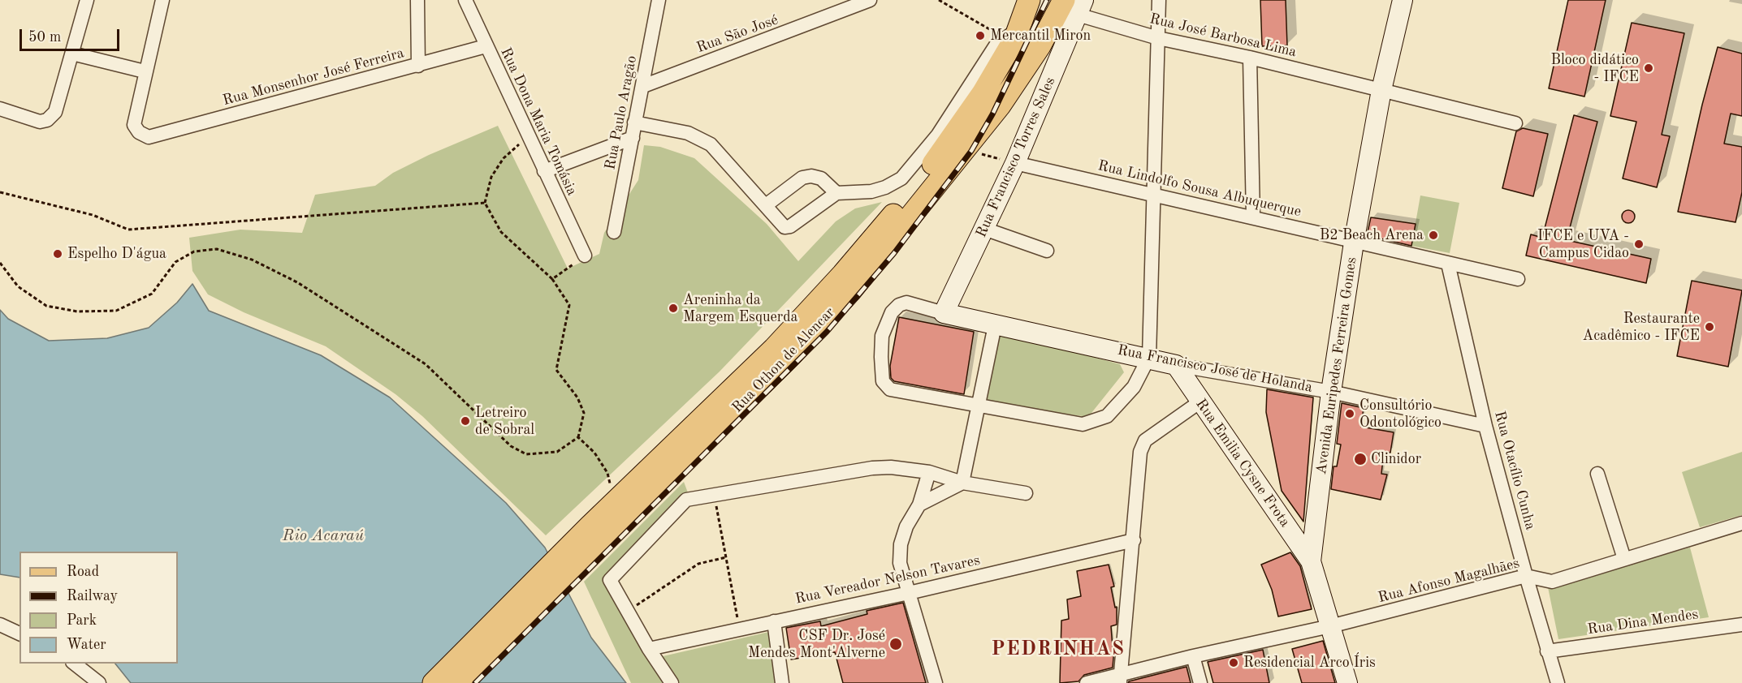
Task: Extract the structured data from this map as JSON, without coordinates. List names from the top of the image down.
{
  "streets": {
    "main road": ["Rua Othon de Alencar"],
    "street": [
      "Rua São José",
      "Rua José Barbosa Lima",
      "Rua Monsenhor José Ferreira",
      "Rua Paulo Aragão",
      "Rua Dona Maria Tomásia",
      "Rua Francisco Torres Sales",
      "Rua Lindolfo Sousa Albuquerque",
      "Avenida Euripedes Ferreira Gomes",
      "Rua Francisco José de Holanda",
      "Rua Emilia Cysne Frota",
      "Rua Otacílio Cunha",
      "Rua Vereador Nelson Tavares",
      "Rua Afonso Magalhães",
      "Rua Dina Mendes"
    ]
  },
  "crossings": [
    ["Rua São José", "Rua Paulo Aragão"],
    ["Rua José Barbosa Lima", "Rua Francisco Torres Sales"],
    ["Rua José Barbosa Lima", "Rua Othon de Alencar"],
    ["Rua José Barbosa Lima", "Avenida Euripedes Ferreira Gomes"],
    ["Rua Monsenhor José Ferreira", "Rua Dona Maria Tomásia"],
    ["Rua Francisco Torres Sales", "Rua Lindolfo Sousa Albuquerque"],
    ["Rua Francisco Torres Sales", "Rua Othon de Alencar"],
    ["Rua Francisco Torres Sales", "Rua Francisco José de Holanda"],
    ["Rua Lindolfo Sousa Albuquerque", "Avenida Euripedes Ferreira Gomes"],
    ["Rua Lindolfo Sousa Albuquerque", "Rua Otacílio Cunha"],
    ["Avenida Euripedes Ferreira Gomes", "Rua Francisco José de Holanda"],
    ["Avenida Euripedes Ferreira Gomes", "Rua Emilia Cysne Frota"],
    ["Rua Francisco José de Holanda", "Rua Emilia Cysne Frota"],
    ["Rua Francisco José de Holanda", "Rua Otacílio Cunha"],
    ["Rua Otacílio Cunha", "Rua Afonso Magalhães"],
    ["Rua Otacílio Cunha", "Rua Dina Mendes"]
  ],
  "districts": ["PEDRINHAS"],
  "water": ["Rio Acaraú"],
  "places": [
    "Mercantil Miron",
    "Bloco didático - IFCE",
    "B2 Beach Arena",
    "IFCE e UVA - Campus Cidao",
    "Espelho D'água",
    "Areninha da Margem Esquerda",
    "Restaurante Acadêmico - IFCE",
    "Consultório Odontológico",
    "Letreiro de Sobral",
    "Clinidor",
    "CSF Dr. José Mendes Mont'Alverne",
    "Residencial Arco Íris"
  ],
  "legend": [
    "Road",
    "Railway",
    "Park",
    "Water"
  ],
  "scale_bar": "50 m"
}
